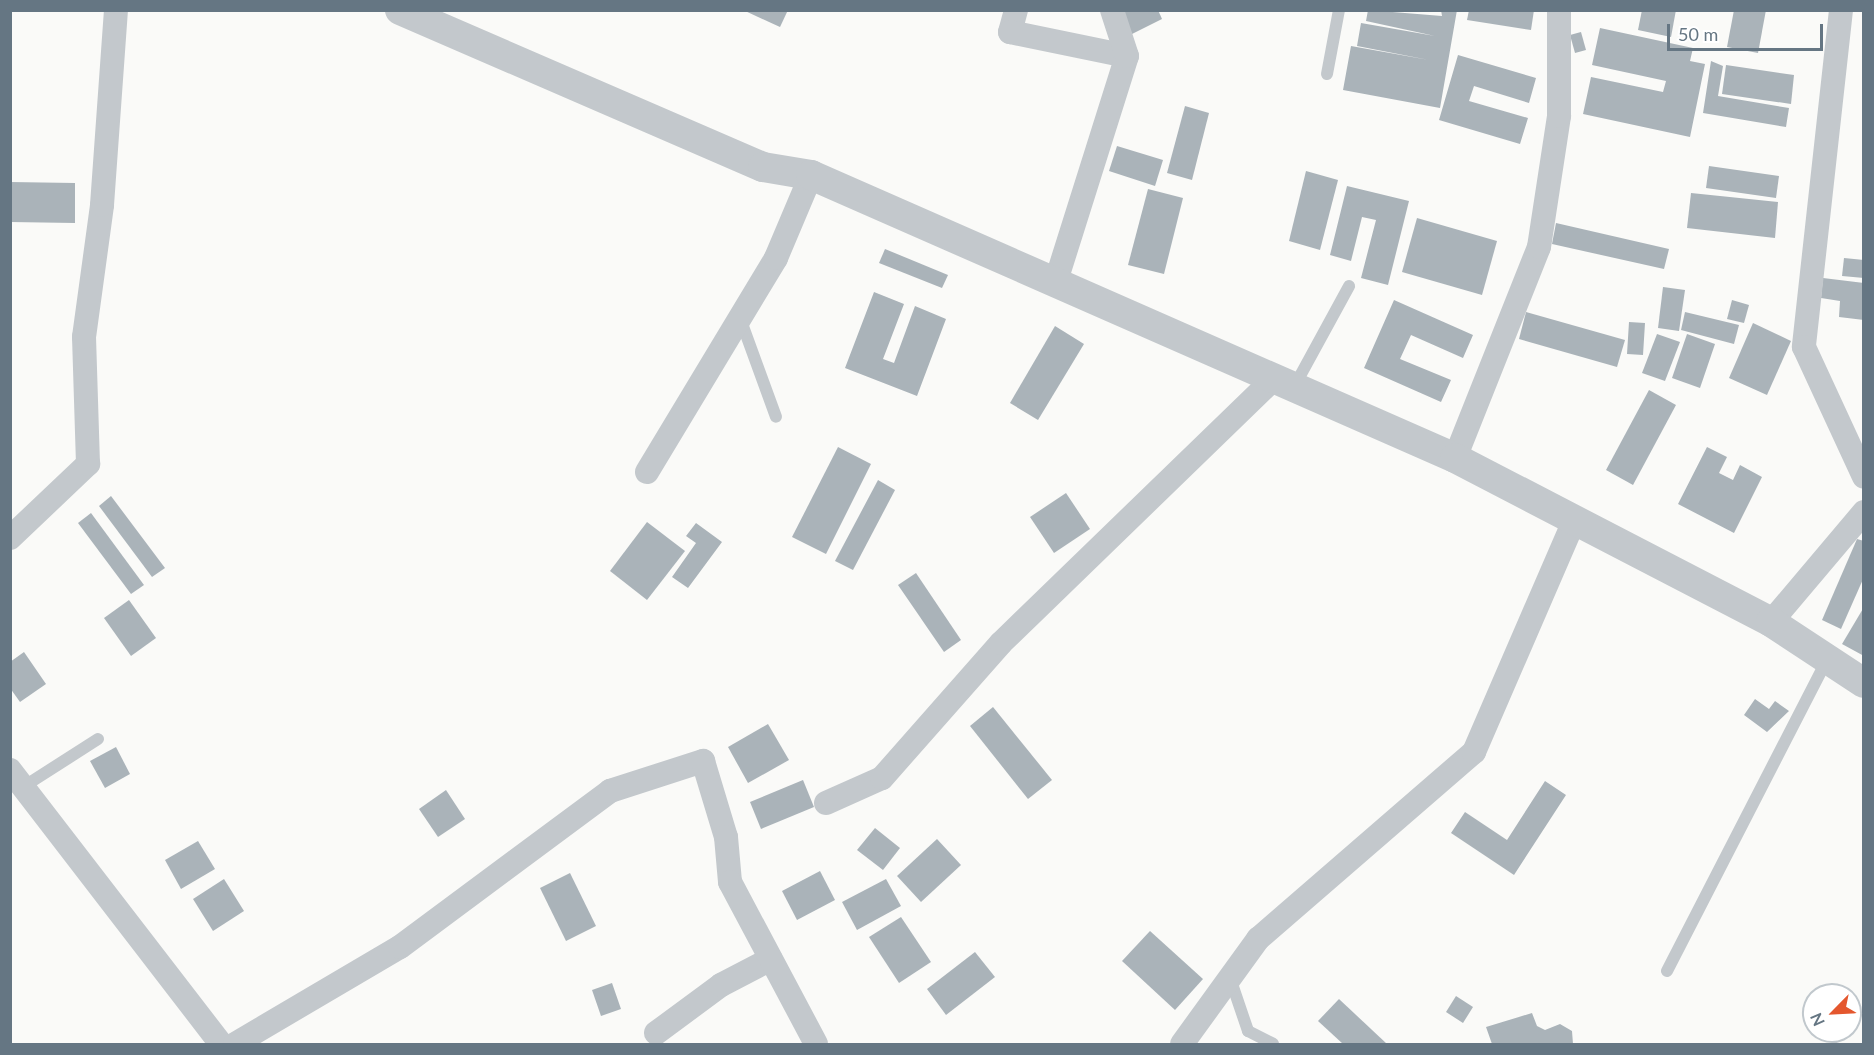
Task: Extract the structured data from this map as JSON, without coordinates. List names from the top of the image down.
{
  "scale_bar": "50 m",
  "north": "bottom left"
}
